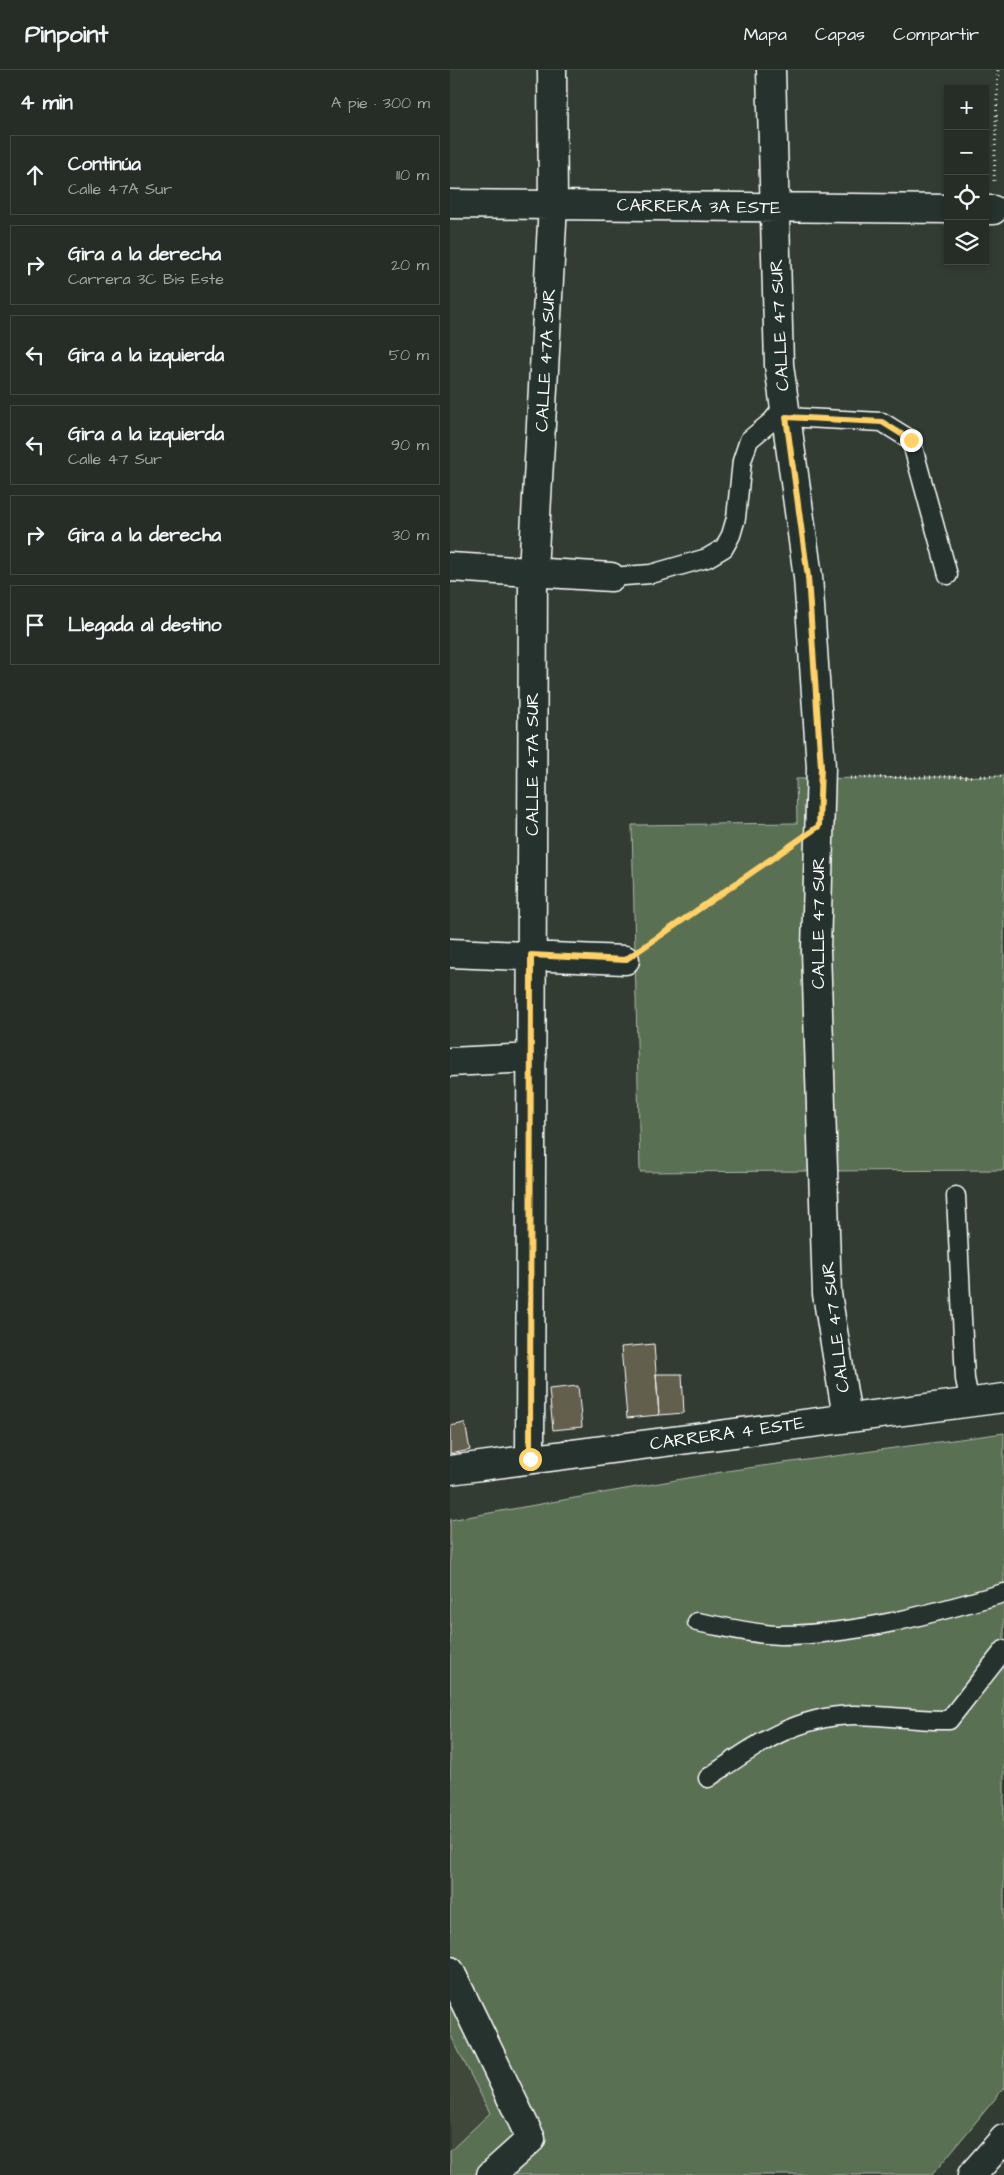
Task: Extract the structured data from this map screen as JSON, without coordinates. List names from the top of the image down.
{
  "streets": {
    "street": [
      "CARRERA 3A ESTE",
      "CALLE 47 SUR",
      "CALLE 47A SUR",
      "CARRERA 4 ESTE"
    ]
  },
  "crossings": [
    ["CARRERA 3A ESTE", "CALLE 47 SUR"],
    ["CARRERA 3A ESTE", "CALLE 47A SUR"],
    ["CALLE 47 SUR", "CARRERA 4 ESTE"],
    ["CALLE 47A SUR", "CARRERA 4 ESTE"]
  ],
  "page": {
    "header": "Pinpoint",
    "nav": ["Mapa", "Capas", "Compartir"],
    "heading": ["4 min", "A pie · 300 m"],
    "map_buttons": ["+", "−"],
    "list": [
      ["Continúa", "Calle 47A Sur", "110 m"],
      ["Gira a la derecha", "Carrera 3C Bis Este", "20 m"],
      ["Gira a la izquierda", "50 m"],
      ["Gira a la izquierda", "Calle 47 Sur", "90 m"],
      ["Gira a la derecha", "30 m"],
      "Llegada al destino"
    ]
  }
}
